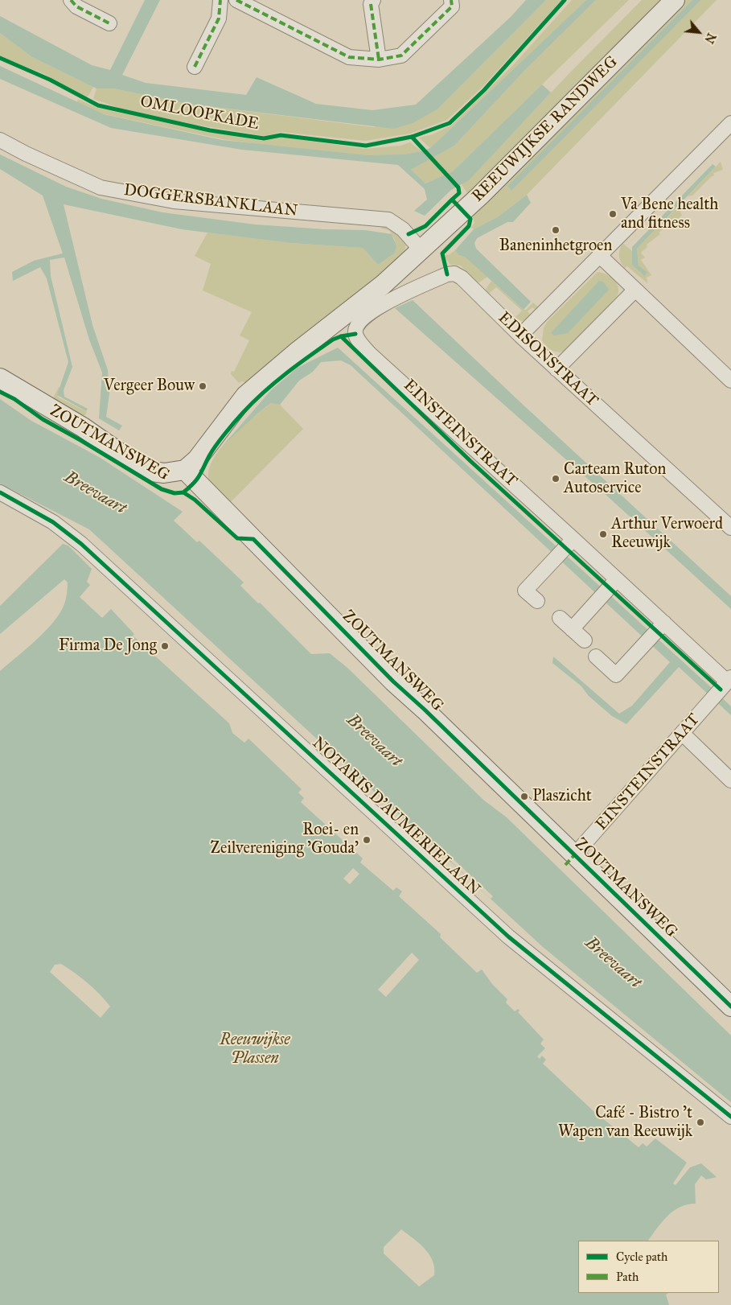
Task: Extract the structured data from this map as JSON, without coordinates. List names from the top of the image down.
{
  "streets": {
    "main road": ["REEUWIJKSE RANDWEG", "ZOUTMANSWEG"],
    "street": [
      "DOGGERSBANKLAAN",
      "EDISONSTRAAT",
      "EINSTEINSTRAAT",
      "NOTARIS D'AUMERIELAAN"
    ],
    "cycle path": ["OMLOOPKADE"]
  },
  "crossings": [
    ["REEUWIJKSE RANDWEG", "DOGGERSBANKLAAN"],
    ["REEUWIJKSE RANDWEG", "ZOUTMANSWEG"],
    ["EDISONSTRAAT", "EINSTEINSTRAAT"],
    ["EINSTEINSTRAAT", "ZOUTMANSWEG"]
  ],
  "water": ["Breevaart"],
  "parks": ["Reeuwijkse Plassen"],
  "places": [
    "Va Bene health and fitness",
    "Baneninhetgroen",
    "Vergeer Bouw",
    "Carteam Ruton Autoservice",
    "Arthur Verwoerd Reeuwijk",
    "Firma De Jong",
    "Plaszicht",
    "Roei- en Zeilvereniging 'Gouda'",
    "Café - Bistro 't Wapen van Reeuwijk"
  ],
  "legend": ["Cycle path", "Path"],
  "north": "bottom right"
}
